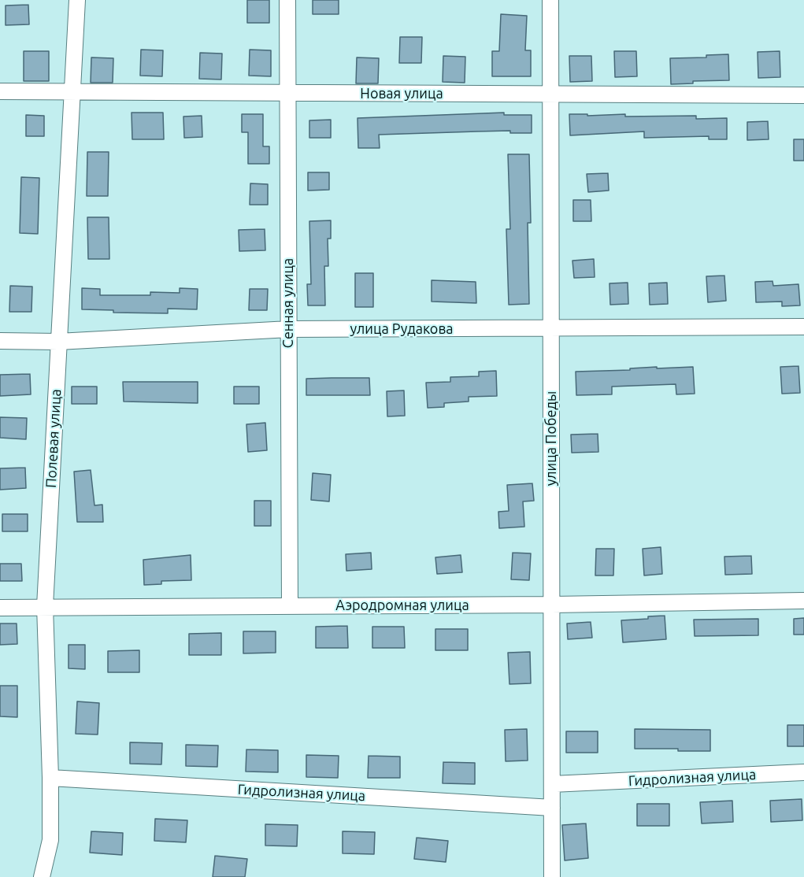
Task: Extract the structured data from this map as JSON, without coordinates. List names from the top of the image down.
{
  "streets": {
    "street": [
      "Новая улица",
      "Сенная улица",
      "улица Рудакова",
      "Полевая улица",
      "улица Победы",
      "Аэродромная улица",
      "Гидролизная улица"
    ]
  },
  "crossings": [
    ["Новая улица", "Сенная улица"],
    ["Новая улица", "Полевая улица"],
    ["Новая улица", "улица Победы"],
    ["Сенная улица", "улица Рудакова"],
    ["Сенная улица", "Аэродромная улица"],
    ["улица Рудакова", "Полевая улица"],
    ["улица Рудакова", "улица Победы"],
    ["Полевая улица", "Аэродромная улица"],
    ["Полевая улица", "Гидролизная улица"],
    ["улица Победы", "Аэродромная улица"],
    ["улица Победы", "Гидролизная улица"]
  ]
}
